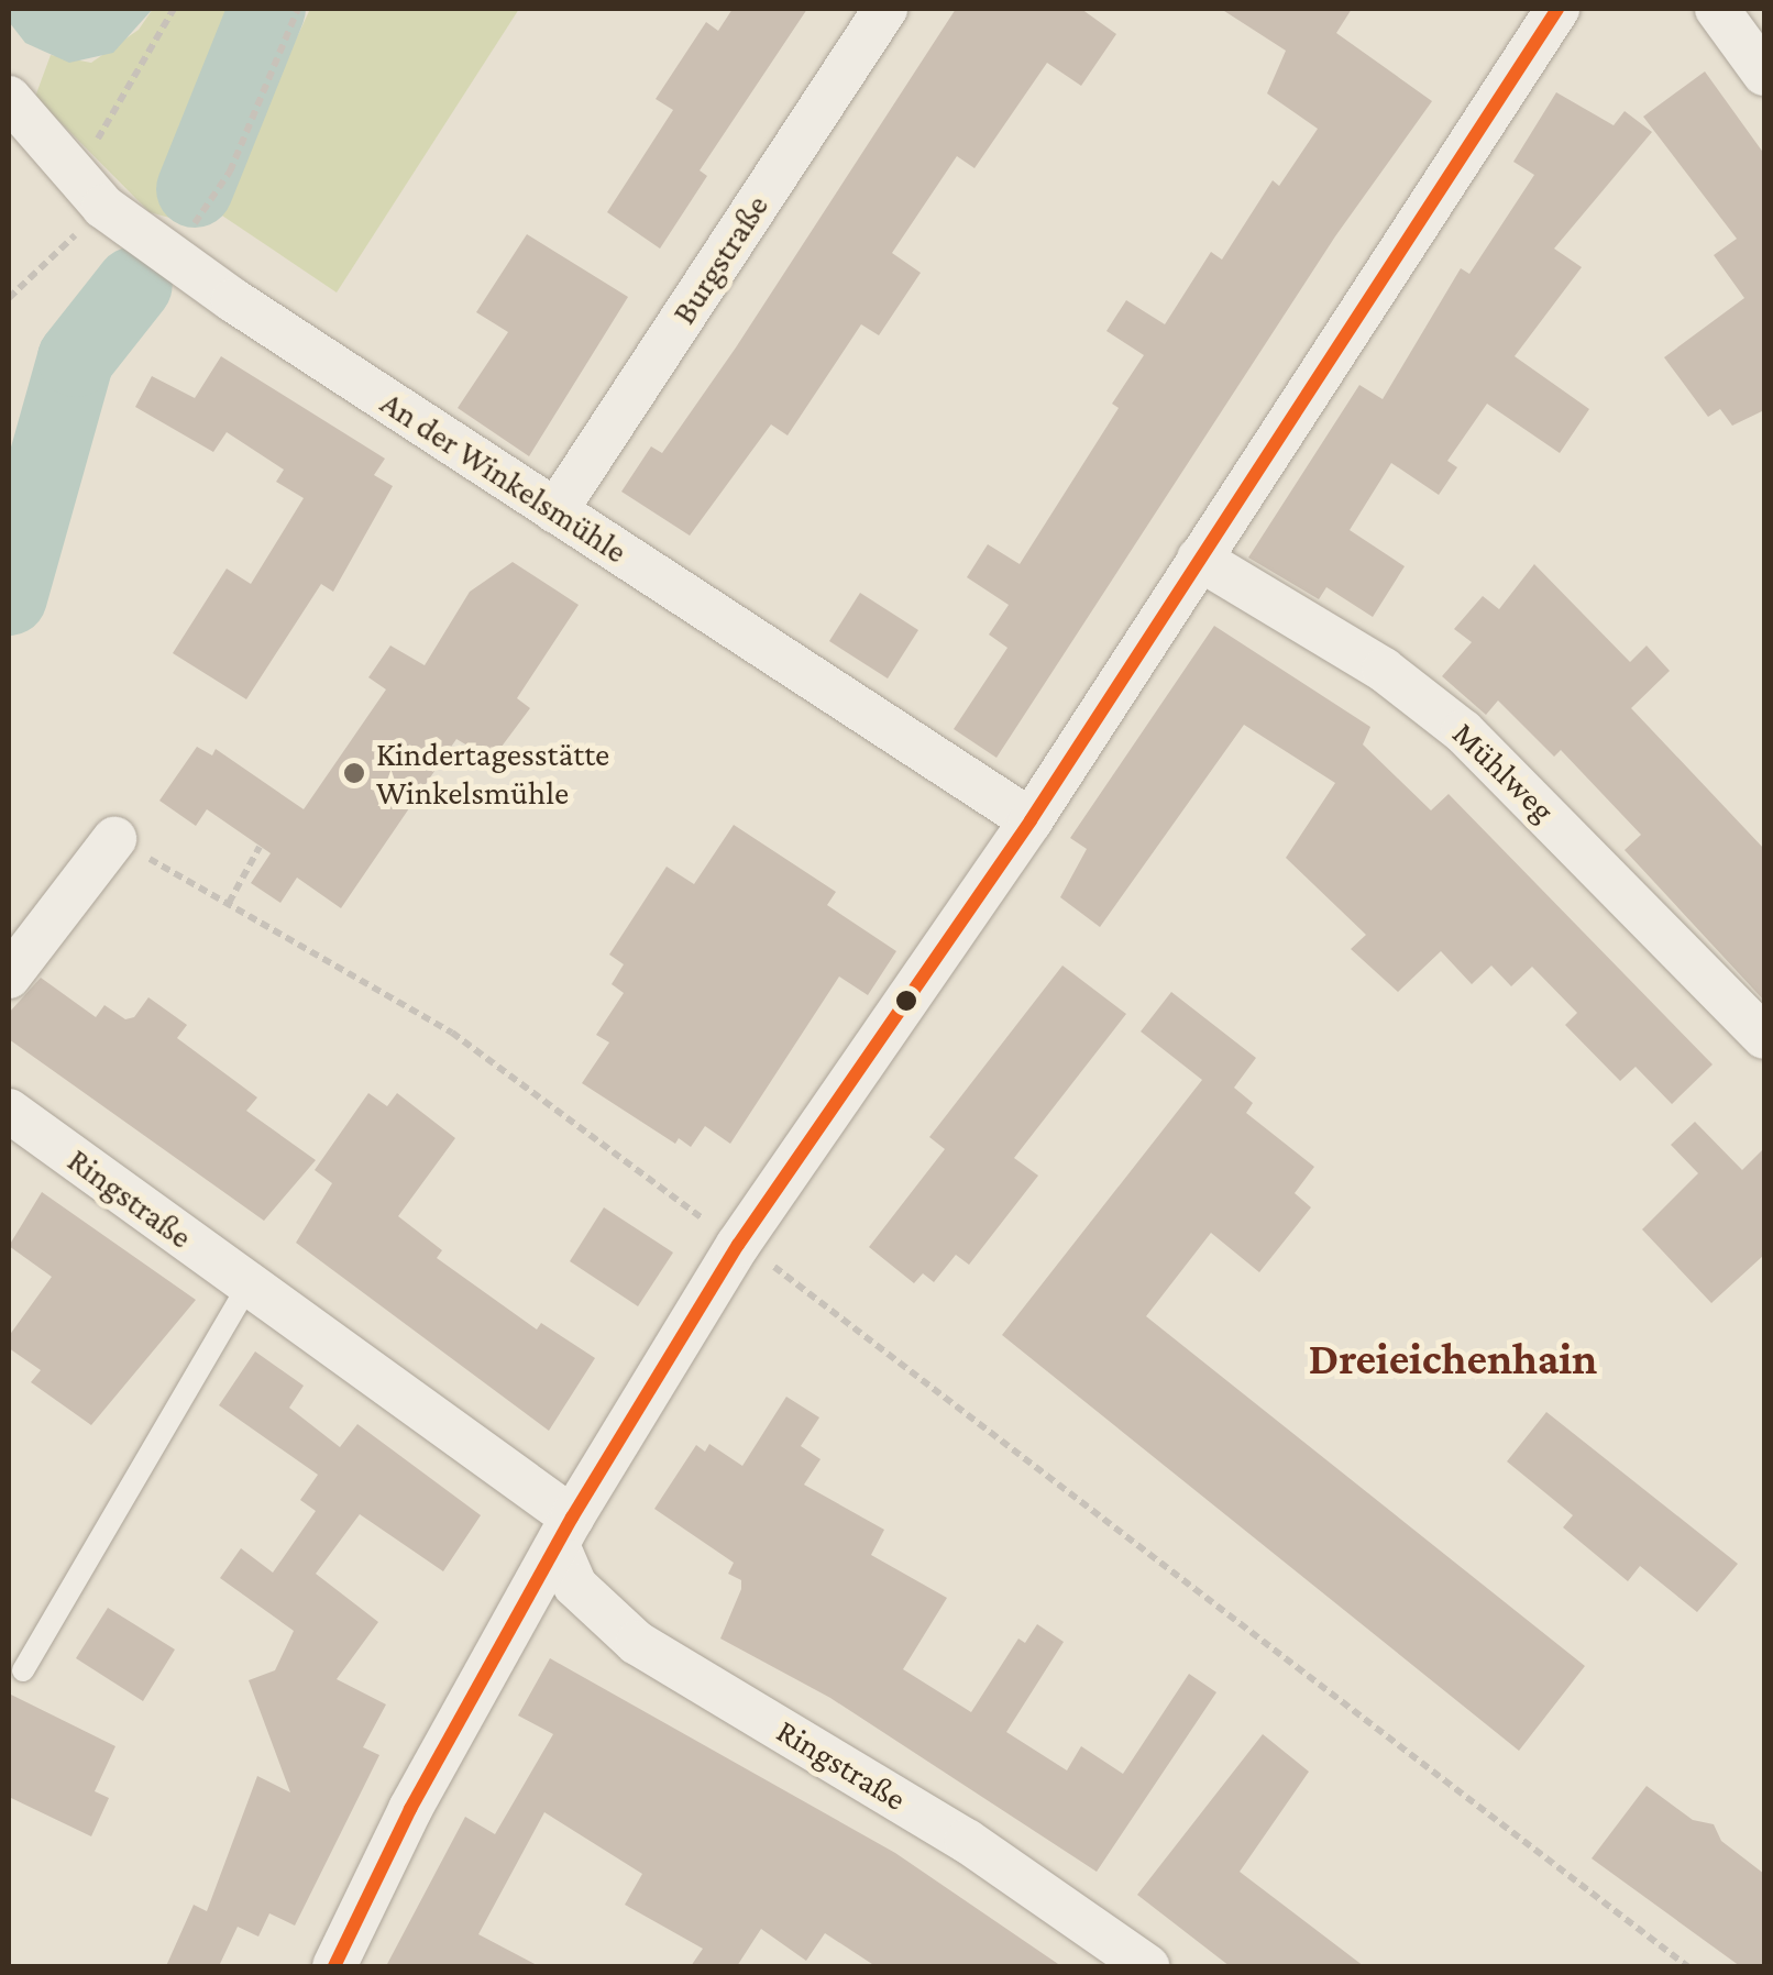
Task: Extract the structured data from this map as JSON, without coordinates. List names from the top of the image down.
{
  "streets": {
    "street": [
      "Burgstraße",
      "An der Winkelsmühle",
      "Mühlweg",
      "Ringstraße"
    ]
  },
  "crossings": [
    ["Burgstraße", "An der Winkelsmühle"]
  ],
  "districts": ["Dreieichenhain"],
  "places": ["Kindertagesstätte Winkelsmühle"]
}
